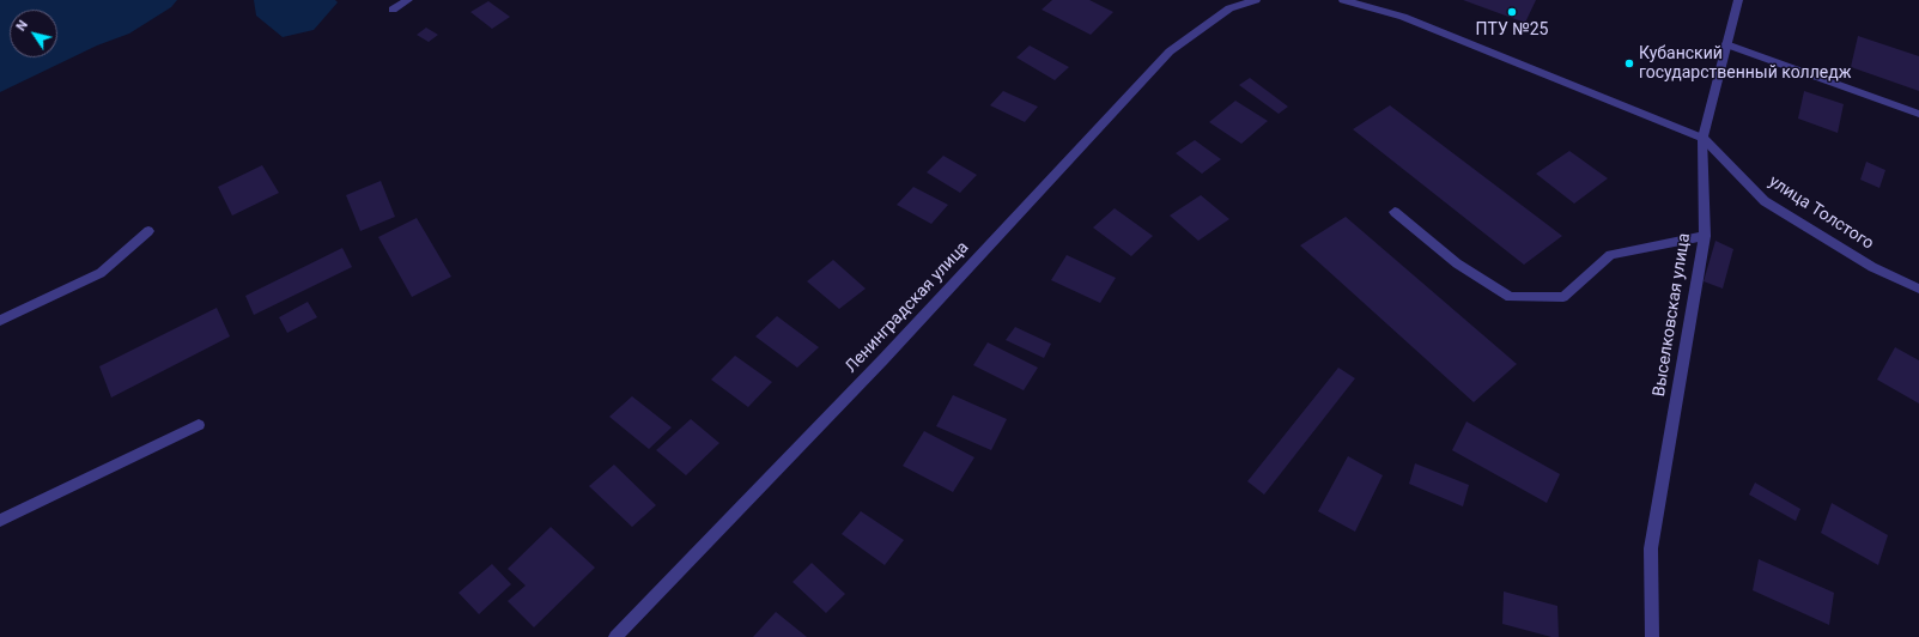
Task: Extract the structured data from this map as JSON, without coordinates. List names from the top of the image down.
{
  "streets": {
    "street": ["улица Толстого", "Ленинградская улица", "Выселковская улица"]
  },
  "crossings": [
    ["улица Толстого", "Выселковская улица"]
  ],
  "places": ["ПТУ №25", "Кубанский государственный колледж"],
  "north": "top left"
}
